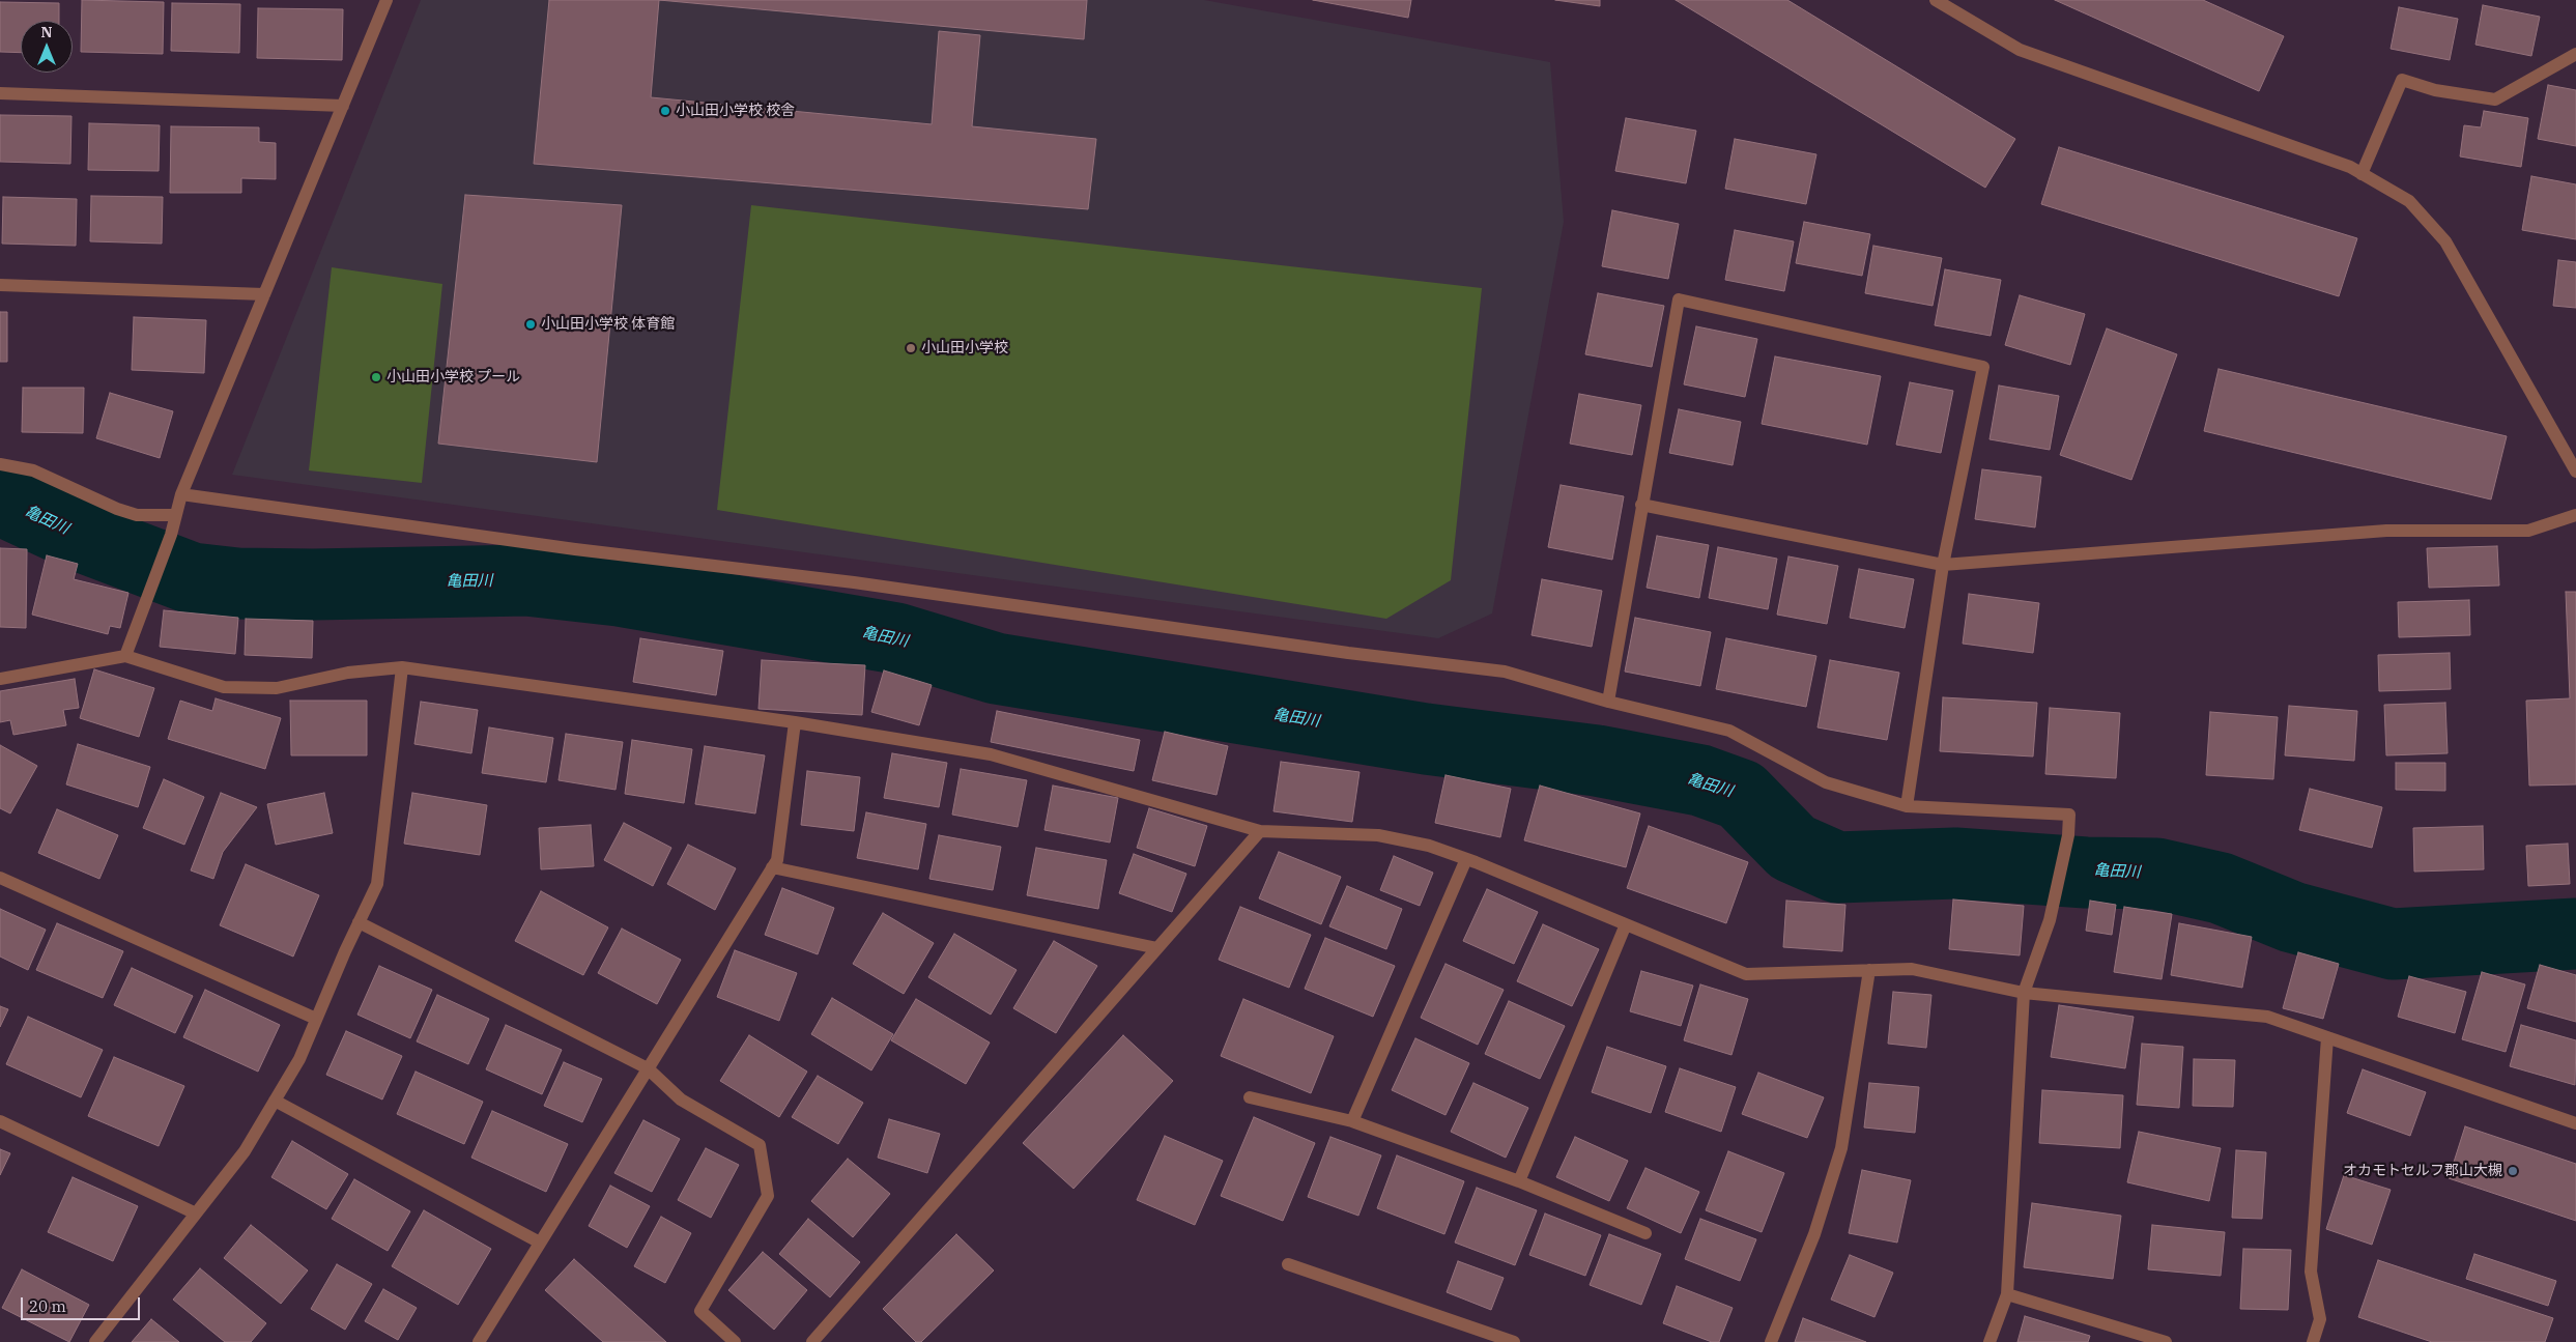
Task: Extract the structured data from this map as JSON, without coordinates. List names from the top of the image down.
{
  "water": ["亀田川"],
  "places": [
    "小山田小学校 校舎",
    "小山田小学校 体育館",
    "小山田小学校",
    "小山田小学校 プール",
    "オカモトセルフ郡山大槻"
  ],
  "scale_bar": "20 m",
  "north": "top"
}
